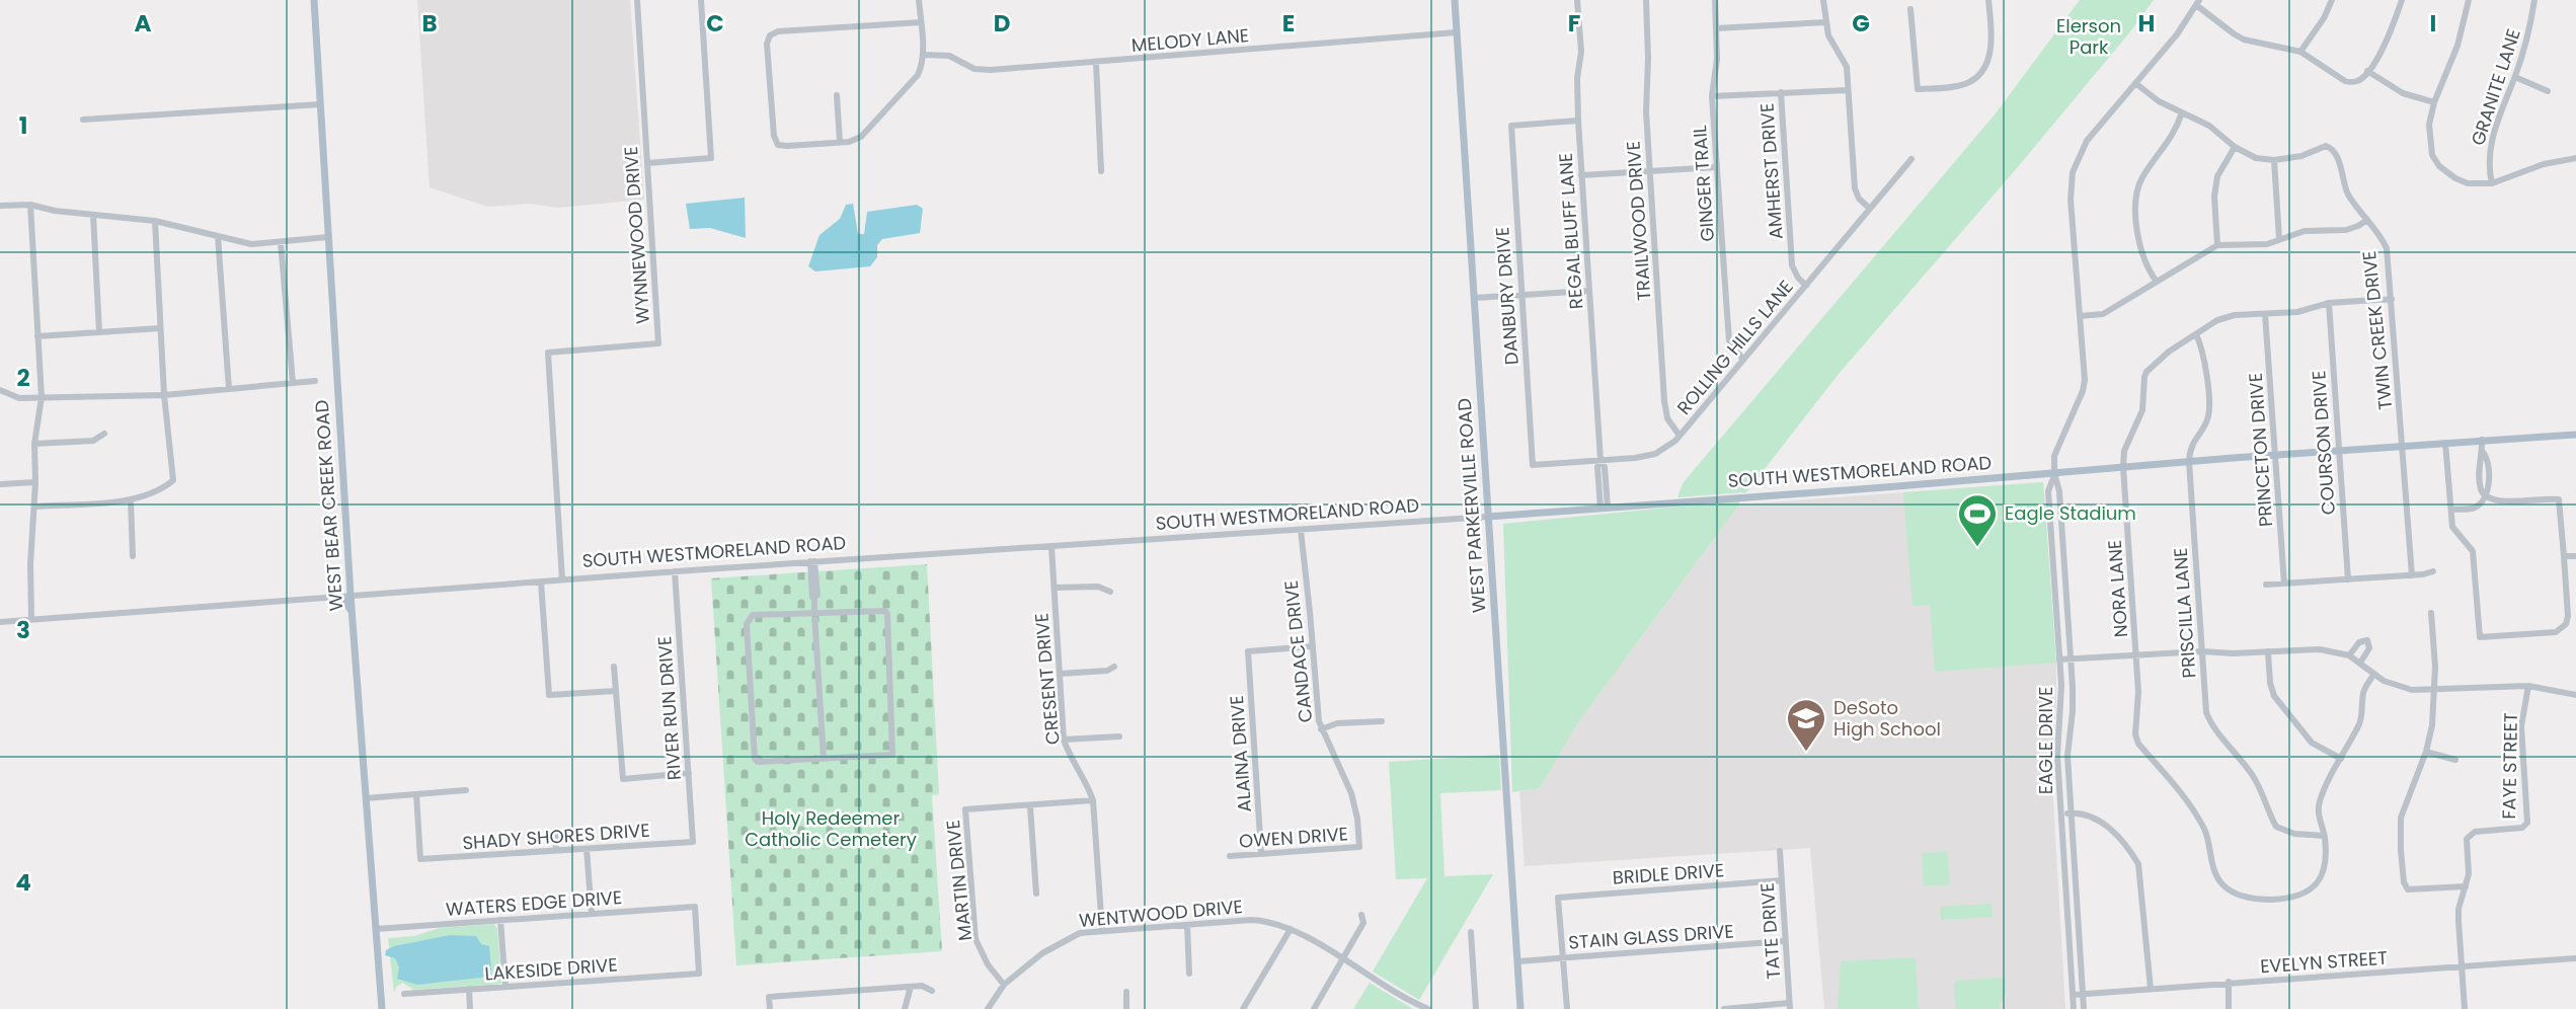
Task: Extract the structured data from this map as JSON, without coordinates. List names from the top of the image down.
{
  "streets": {
    "main road": ["SOUTH WESTMORELAND ROAD", "WEST BEAR CREEK ROAD", "WEST PARKERVILLE ROAD"],
    "street": [
      "MELODY LANE",
      "GRANITE LANE",
      "AMHERST DRIVE",
      "GINGER TRAIL",
      "TRAILWOOD DRIVE",
      "REGAL BLUFF LANE",
      "WYNNEWOOD DRIVE",
      "DANBURY DRIVE",
      "TWIN CREEK DRIVE",
      "ROLLING HILLS LANE",
      "COURSON DRIVE",
      "PRINCETON DRIVE",
      "NORA LANE",
      "PRISCILLA LANE",
      "CANDACE DRIVE",
      "CRESENT DRIVE",
      "RIVER RUN DRIVE",
      "EAGLE DRIVE",
      "ALAINA DRIVE",
      "FAYE STREET",
      "SHADY SHORES DRIVE",
      "OWEN DRIVE",
      "BRIDLE DRIVE",
      "MARTIN DRIVE",
      "WATERS EDGE DRIVE",
      "WENTWOOD DRIVE",
      "TATE DRIVE",
      "STAIN GLASS DRIVE",
      "EVELYN STREET",
      "LAKESIDE DRIVE"
    ]
  },
  "crossings": [
    ["MELODY LANE", "WEST PARKERVILLE ROAD"],
    ["AMHERST DRIVE", "ROLLING HILLS LANE"],
    ["GINGER TRAIL", "ROLLING HILLS LANE"],
    ["TRAILWOOD DRIVE", "ROLLING HILLS LANE"],
    ["REGAL BLUFF LANE", "DANBURY DRIVE"],
    ["REGAL BLUFF LANE", "ROLLING HILLS LANE"],
    ["REGAL BLUFF LANE", "SOUTH WESTMORELAND ROAD"],
    ["WYNNEWOOD DRIVE", "SOUTH WESTMORELAND ROAD"],
    ["DANBURY DRIVE", "ROLLING HILLS LANE"],
    ["TWIN CREEK DRIVE", "SOUTH WESTMORELAND ROAD"],
    ["TWIN CREEK DRIVE", "NORA LANE"],
    ["TWIN CREEK DRIVE", "EAGLE DRIVE"],
    ["COURSON DRIVE", "SOUTH WESTMORELAND ROAD"],
    ["COURSON DRIVE", "NORA LANE"],
    ["PRINCETON DRIVE", "SOUTH WESTMORELAND ROAD"],
    ["PRINCETON DRIVE", "NORA LANE"],
    ["SOUTH WESTMORELAND ROAD", "WEST BEAR CREEK ROAD"],
    ["SOUTH WESTMORELAND ROAD", "WEST PARKERVILLE ROAD"],
    ["SOUTH WESTMORELAND ROAD", "NORA LANE"],
    ["SOUTH WESTMORELAND ROAD", "PRISCILLA LANE"],
    ["SOUTH WESTMORELAND ROAD", "CANDACE DRIVE"],
    ["SOUTH WESTMORELAND ROAD", "CRESENT DRIVE"],
    ["SOUTH WESTMORELAND ROAD", "RIVER RUN DRIVE"],
    ["SOUTH WESTMORELAND ROAD", "EAGLE DRIVE"],
    ["WEST BEAR CREEK ROAD", "WATERS EDGE DRIVE"],
    ["WEST PARKERVILLE ROAD", "STAIN GLASS DRIVE"],
    ["NORA LANE", "PRISCILLA LANE"],
    ["CANDACE DRIVE", "ALAINA DRIVE"],
    ["CANDACE DRIVE", "OWEN DRIVE"],
    ["CRESENT DRIVE", "WENTWOOD DRIVE"],
    ["RIVER RUN DRIVE", "SHADY SHORES DRIVE"],
    ["EAGLE DRIVE", "EVELYN STREET"],
    ["ALAINA DRIVE", "OWEN DRIVE"],
    ["FAYE STREET", "EVELYN STREET"],
    ["BRIDLE DRIVE", "TATE DRIVE"],
    ["BRIDLE DRIVE", "STAIN GLASS DRIVE"],
    ["MARTIN DRIVE", "WENTWOOD DRIVE"],
    ["WATERS EDGE DRIVE", "LAKESIDE DRIVE"],
    ["TATE DRIVE", "STAIN GLASS DRIVE"]
  ],
  "parks": ["Elerson Park", "Holy Redeemer Catholic Cemetery"],
  "places": {
    "sports": ["Eagle Stadium"],
    "school or university": ["DeSoto High School"]
  },
  "grid": {
    "columns": [
      "A",
      "B",
      "C",
      "D",
      "E",
      "F",
      "G",
      "H",
      "I"
    ],
    "rows": [
      "1",
      "2",
      "3",
      "4"
    ]
  }
}
